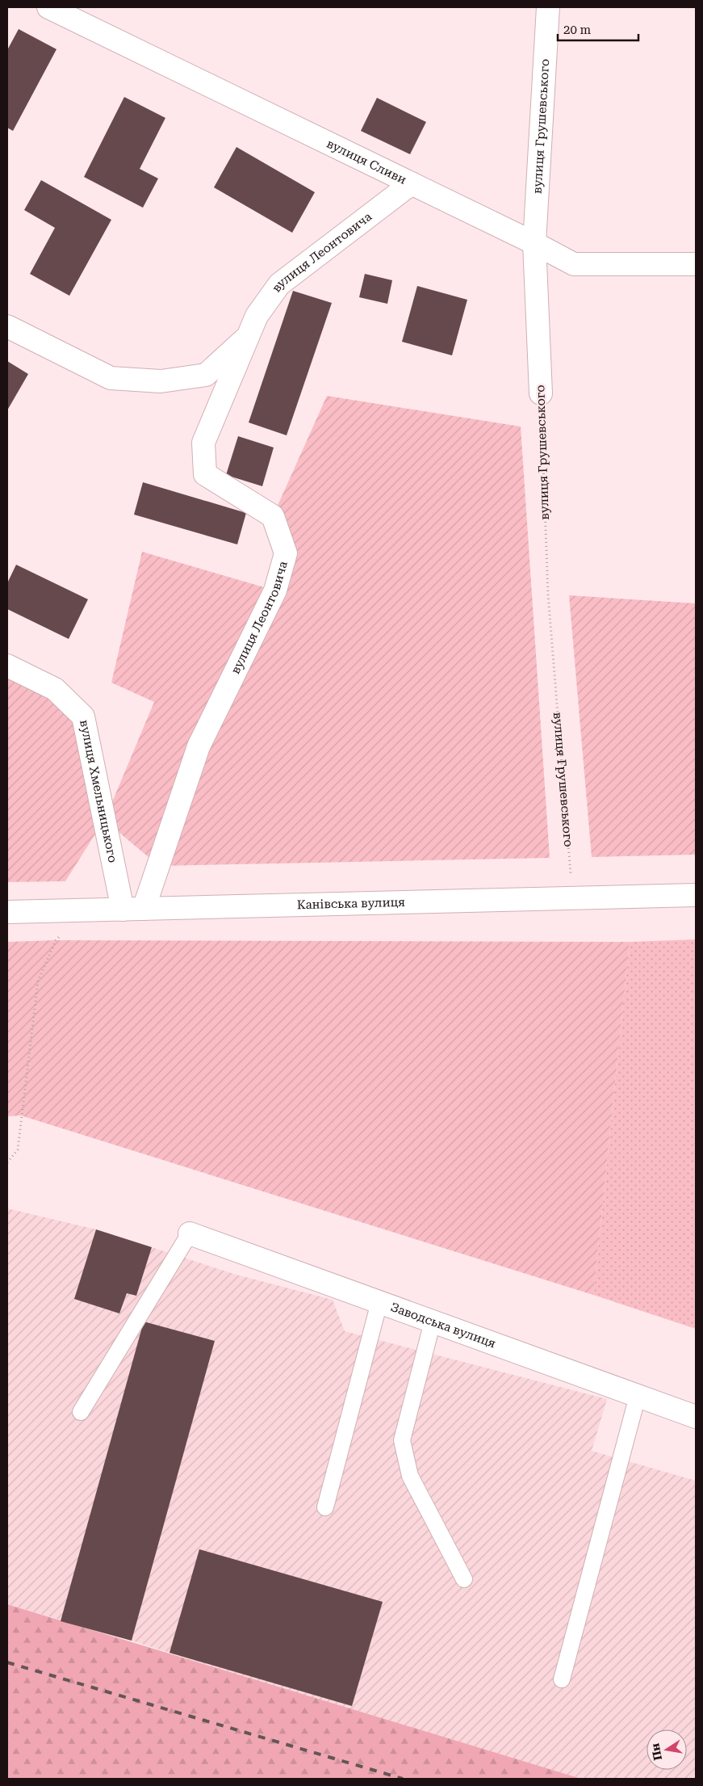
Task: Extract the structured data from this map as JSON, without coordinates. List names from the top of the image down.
{
  "streets": {
    "street": [
      "вулиця Грушевського",
      "вулиця Сливи",
      "вулиця Леонтовича",
      "вулиця Хмельницького",
      "Канівська вулиця",
      "Заводська вулиця"
    ]
  },
  "crossings": [
    ["вулиця Грушевського", "вулиця Сливи"],
    ["вулиця Грушевського", "Канівська вулиця"],
    ["вулиця Сливи", "вулиця Леонтовича"],
    ["вулиця Леонтовича", "вулиця Хмельницького"],
    ["вулиця Леонтовича", "Канівська вулиця"],
    ["вулиця Хмельницького", "Канівська вулиця"]
  ],
  "scale_bar": "20 m",
  "north": "left"
}
